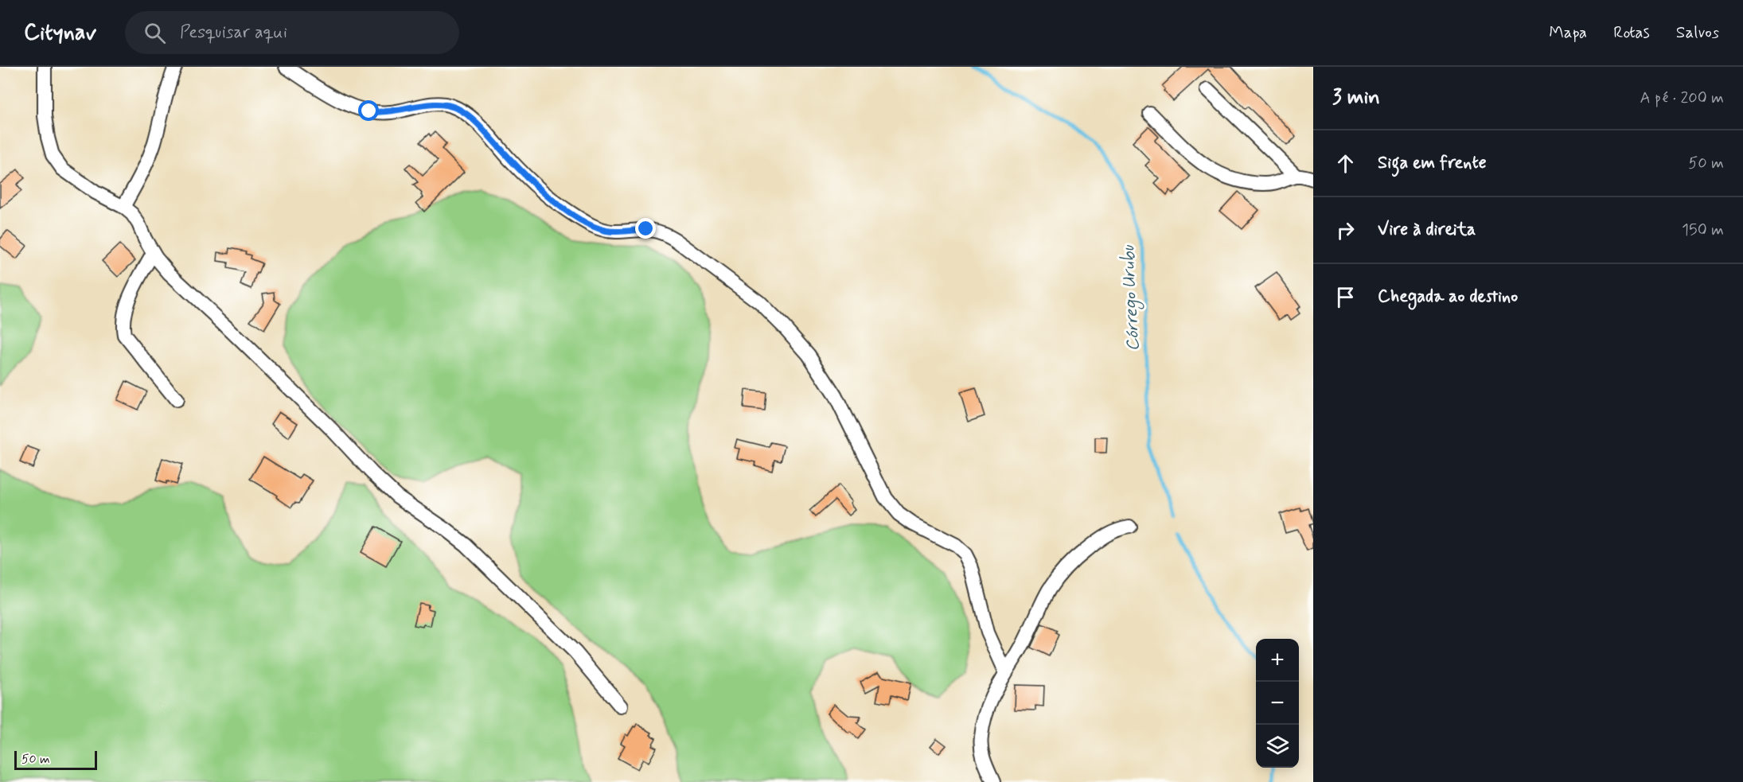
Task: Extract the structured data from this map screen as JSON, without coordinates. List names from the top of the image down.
{
  "water": ["Córrego Urubu"],
  "scale_bar": "50 m",
  "page": {
    "header": "Citynav",
    "search": "Pesquisar aqui",
    "nav": ["Mapa", "Rotas", "Salvos"],
    "heading": ["3 min", "A pé · 200 m"],
    "list": [
      ["Siga em frente", "50 m"],
      ["Vire à direita", "150 m"],
      "Chegada ao destino"
    ],
    "map_buttons": ["+", "−"],
    "scale": "50 m"
  }
}
